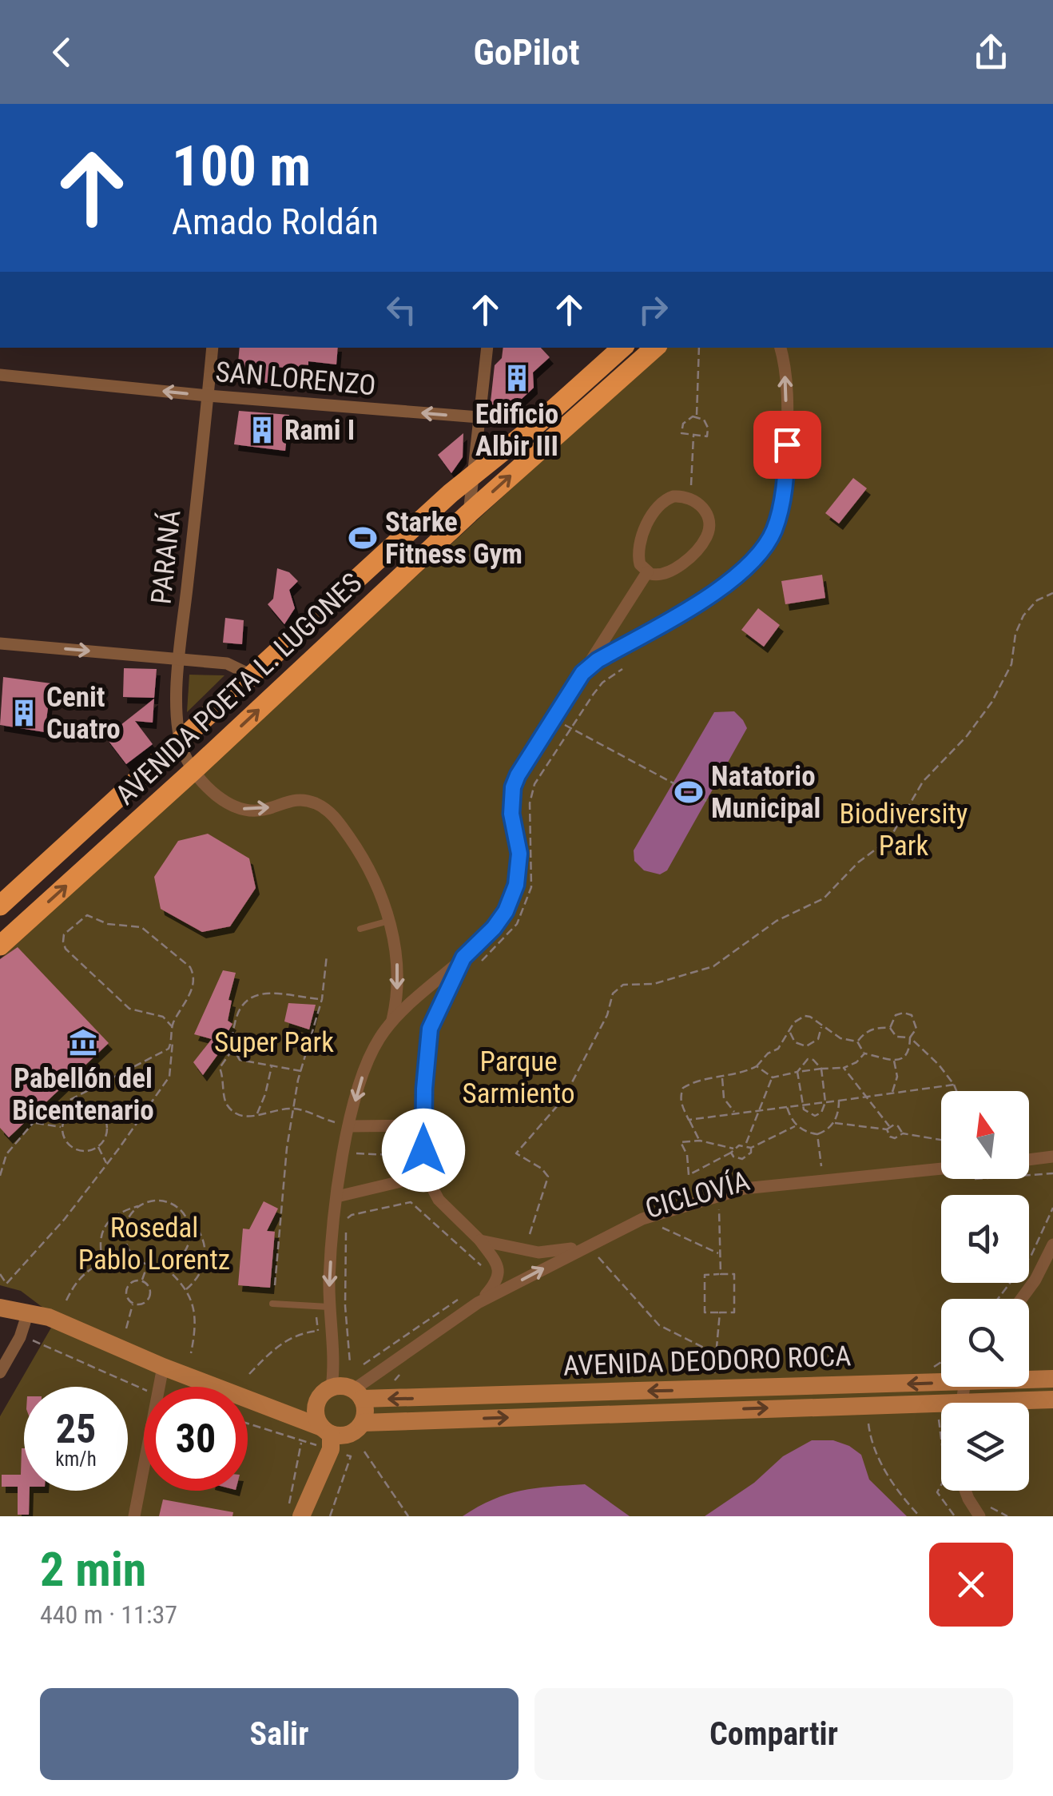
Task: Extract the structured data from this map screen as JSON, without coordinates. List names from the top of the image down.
{
  "streets": {
    "main road": ["AVENIDA POETA L. LUGONES", "AVENIDA DEODORO ROCA"],
    "street": ["SAN LORENZO", "PARANÁ"],
    "path": ["CICLOVÍA"]
  },
  "crossings": [
    ["SAN LORENZO", "PARANÁ"],
    ["SAN LORENZO", "AVENIDA POETA L. LUGONES"],
    ["PARANÁ", "AVENIDA POETA L. LUGONES"]
  ],
  "one_way": ["SAN LORENZO"],
  "parks": [
    "Biodiversity Park",
    "Super Park",
    "Parque Sarmiento",
    "Rosedal Pablo Lorentz"
  ],
  "places": {
    "building": ["Edificio Albir III", "Rami I", "Cenit Cuatro"],
    "sports": ["Starke Fitness Gym", "Natatorio Municipal"],
    "museum": ["Pabellón del Bicentenario"]
  },
  "north": "top",
  "page": {
    "header": "GoPilot",
    "turn": ["100 m", "Amado Roldán"],
    "speed": "25 km/h",
    "limit": "30",
    "heading": ["2 min", "440 m · 11:37"],
    "buttons": ["Salir", "Compartir"]
  }
}
